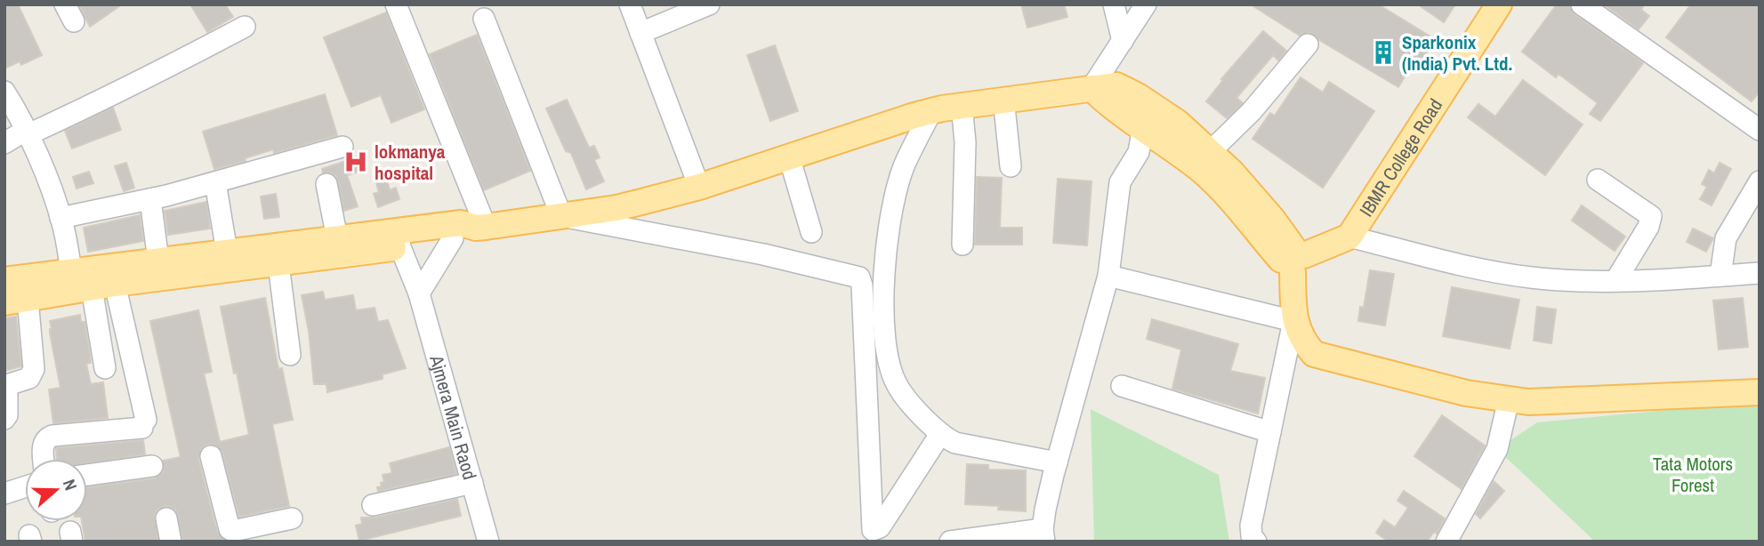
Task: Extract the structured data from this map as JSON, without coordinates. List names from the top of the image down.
{
  "streets": {
    "main road": ["IBMR College Road"],
    "street": ["Ajmera Main Raod"]
  },
  "parks": ["Tata Motors Forest"],
  "places": {
    "building": ["Sparkonix (India) Pvt. Ltd."],
    "hospital": ["lokmanya hospital"]
  },
  "north": "right"
}
